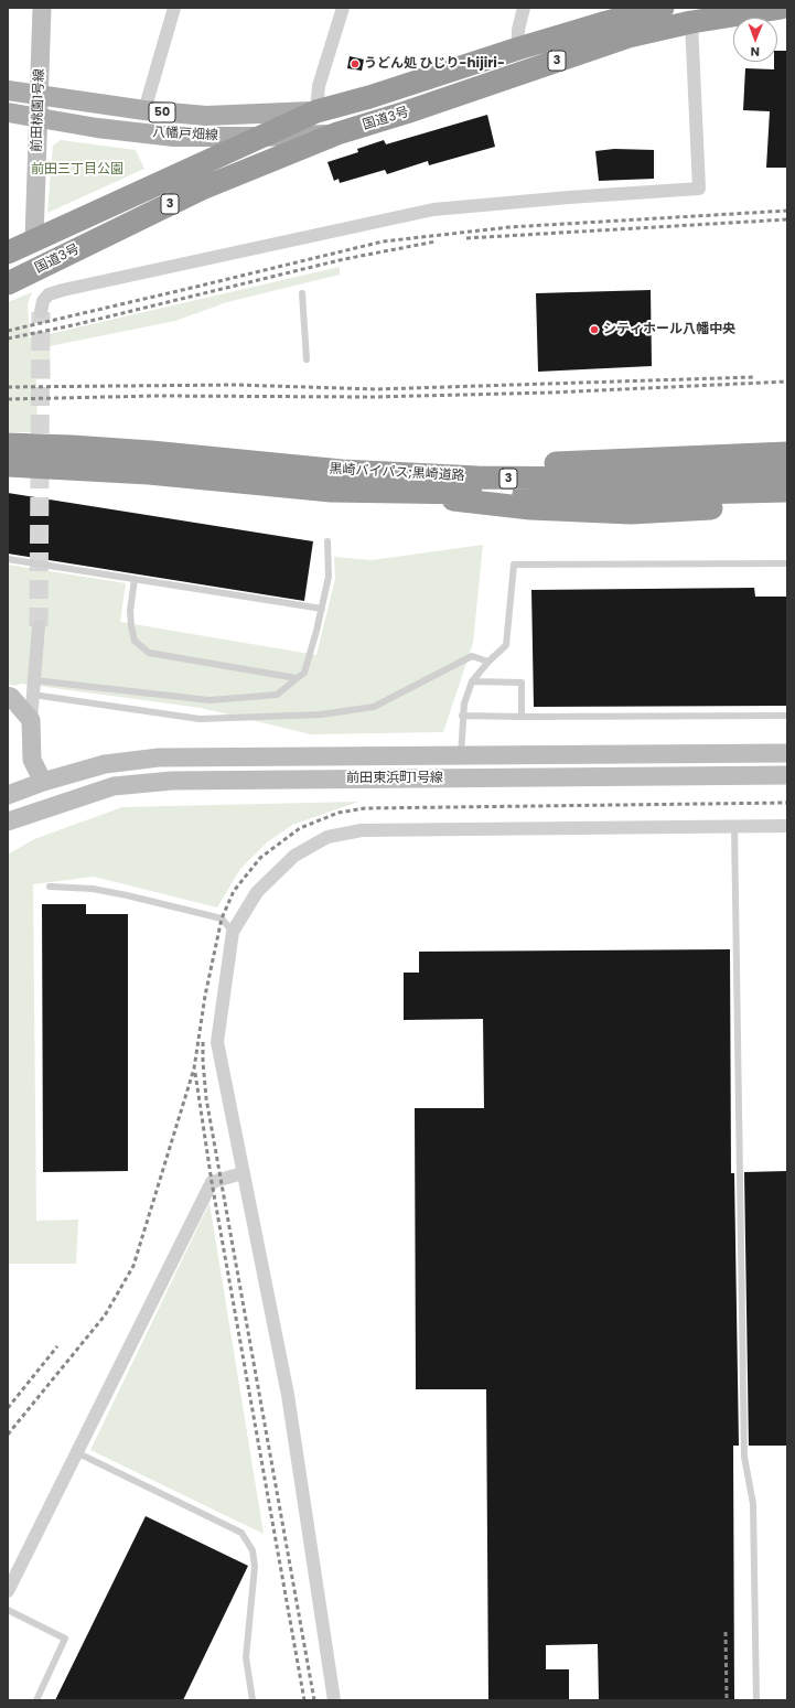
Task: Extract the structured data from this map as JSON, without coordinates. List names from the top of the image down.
{
  "streets": {
    "highway": ["3", "国道3号", "黒崎バイパス;黒崎道路"],
    "main road": ["50", "八幡戸畑線"],
    "street": ["前田桃園1号線", "前田東浜町1号線"]
  },
  "crossings": [
    ["前田桃園1号線", "国道3号"],
    ["前田桃園1号線", "八幡戸畑線"],
    ["国道3号", "八幡戸畑線"]
  ],
  "parks": ["前田三丁目公園"],
  "places": ["うどん処 ひじり-hijiri-", "シティホール八幡中央"],
  "north": "bottom"
}
